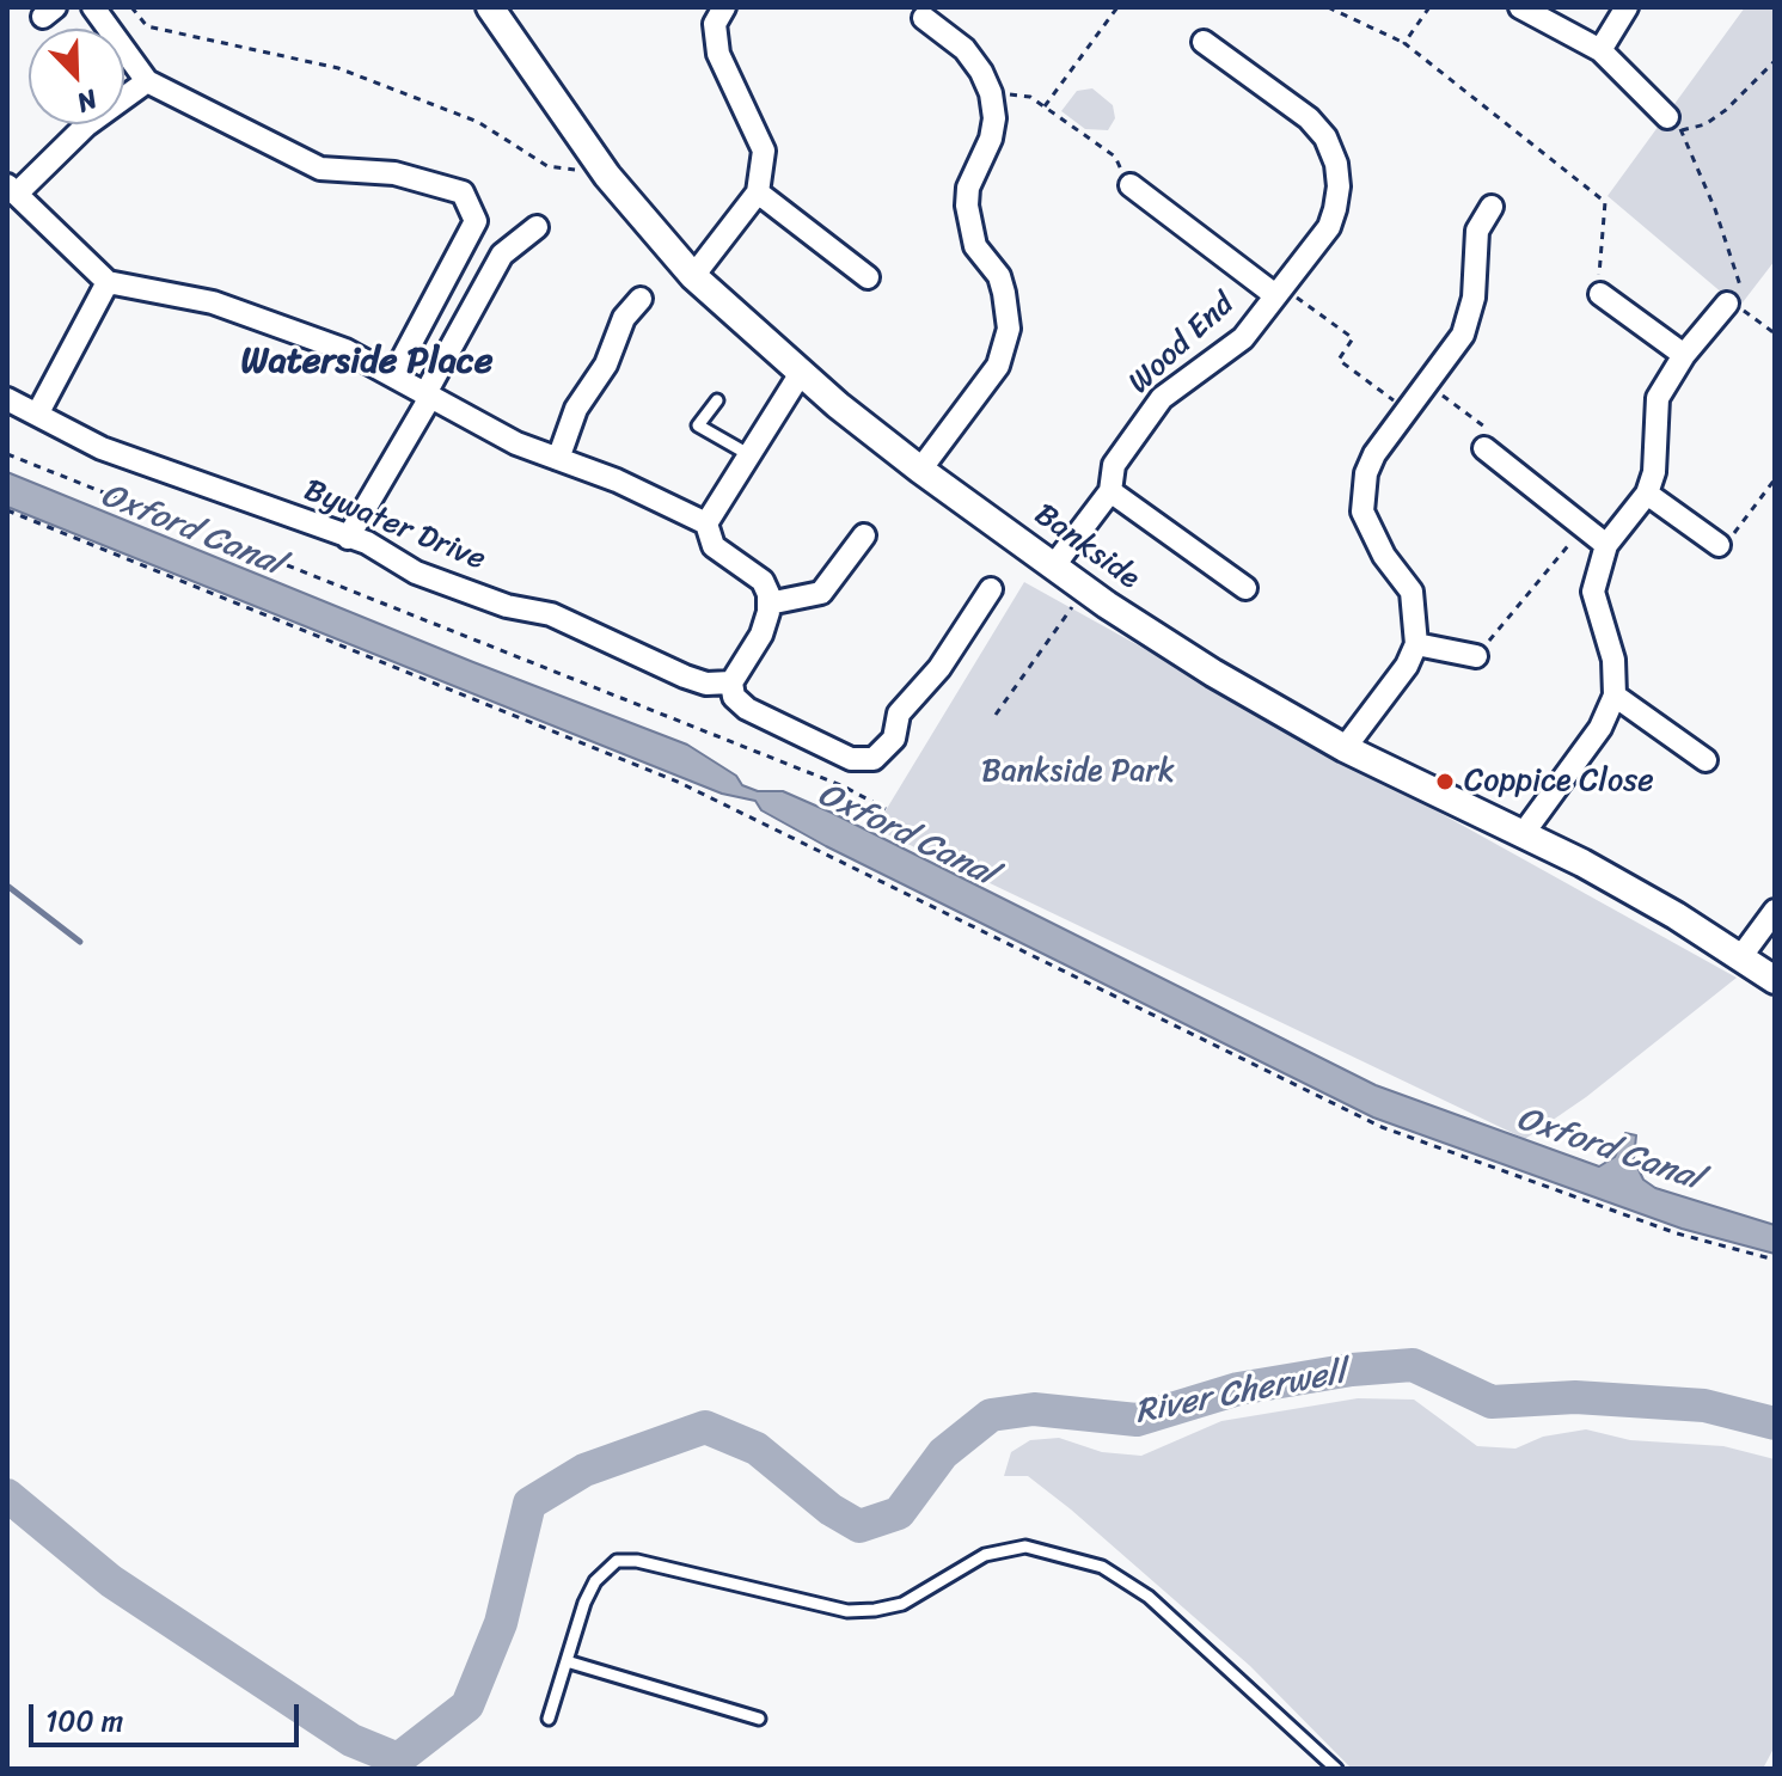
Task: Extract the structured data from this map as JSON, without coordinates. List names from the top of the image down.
{
  "streets": {
    "street": ["Wood End", "Bywater Drive", "Bankside"]
  },
  "crossings": [
    ["Wood End", "Bankside"]
  ],
  "districts": ["Waterside Place"],
  "water": ["Oxford Canal", "River Cherwell"],
  "parks": ["Bankside Park"],
  "places": ["Coppice Close"],
  "scale_bar": "100 m",
  "north": "bottom right"
}
